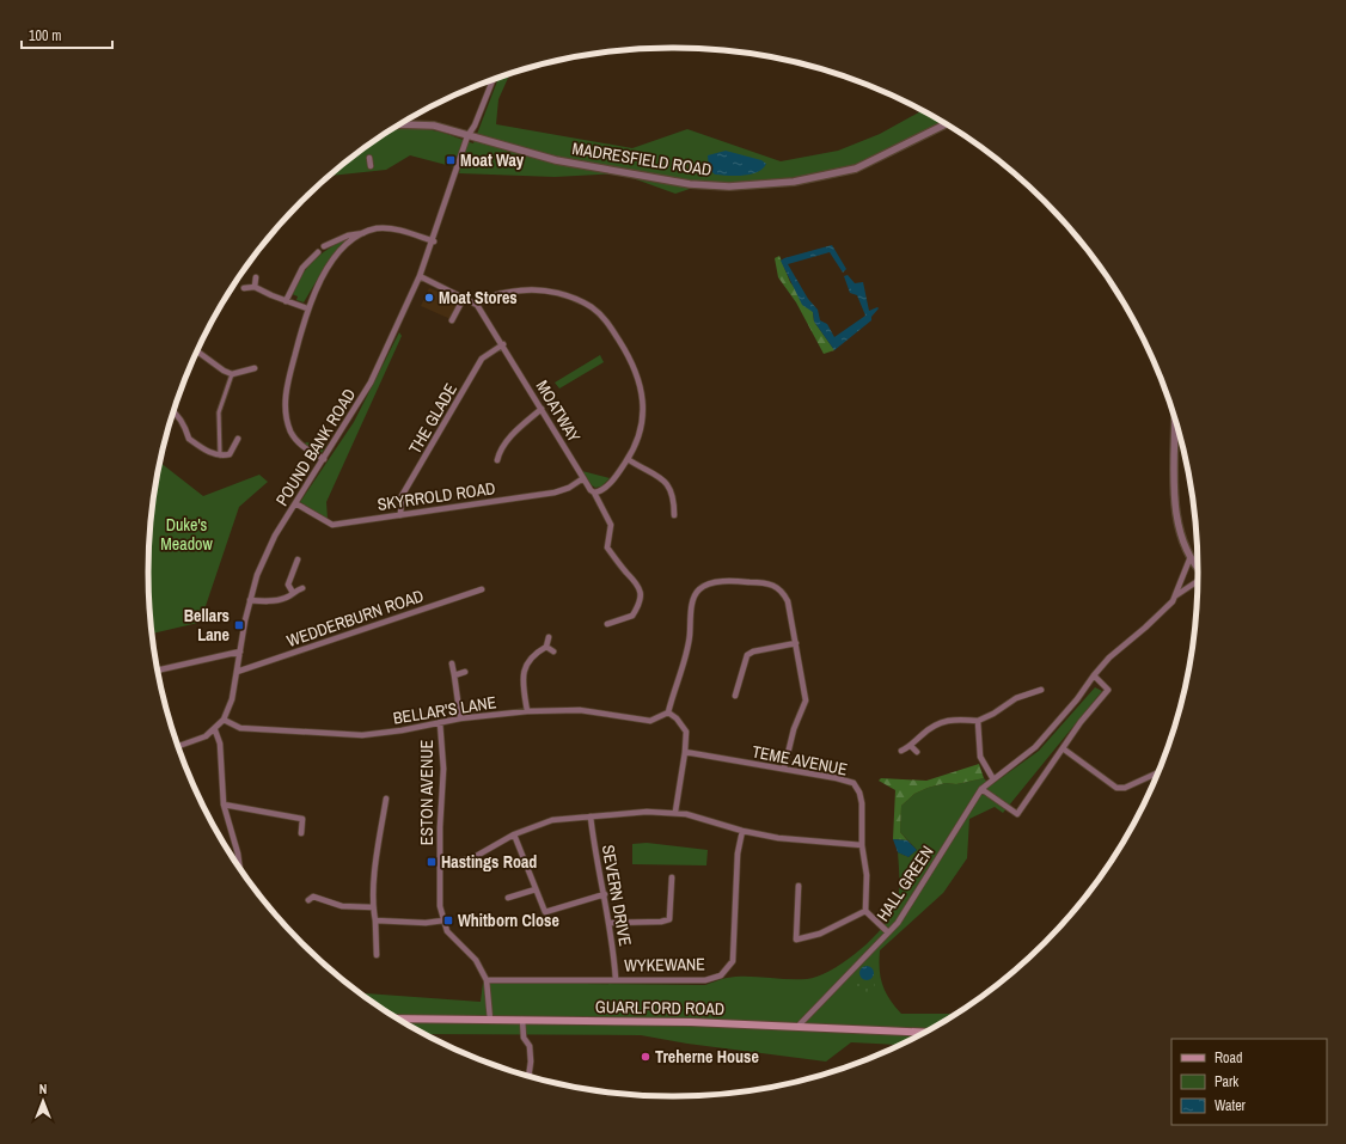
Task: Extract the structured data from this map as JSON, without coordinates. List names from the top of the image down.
{
  "streets": {
    "main road": ["GUARLFORD ROAD"],
    "street": [
      "MADRESFIELD ROAD",
      "MOATWAY",
      "THE GLADE",
      "POUND BANK ROAD",
      "SKYRROLD ROAD",
      "WEDDERBURN ROAD",
      "BELLAR'S LANE",
      "TEME AVENUE",
      "ESTON AVENUE",
      "HALL GREEN",
      "SEVERN DRIVE",
      "WYKEWANE"
    ]
  },
  "crossings": [
    ["MADRESFIELD ROAD", "POUND BANK ROAD"],
    ["MOATWAY", "THE GLADE"],
    ["MOATWAY", "SKYRROLD ROAD"],
    ["THE GLADE", "SKYRROLD ROAD"],
    ["POUND BANK ROAD", "SKYRROLD ROAD"],
    ["POUND BANK ROAD", "WEDDERBURN ROAD"],
    ["POUND BANK ROAD", "BELLAR'S LANE"],
    ["BELLAR'S LANE", "ESTON AVENUE"],
    ["ESTON AVENUE", "WYKEWANE"],
    ["ESTON AVENUE", "GUARLFORD ROAD"],
    ["HALL GREEN", "GUARLFORD ROAD"],
    ["SEVERN DRIVE", "WYKEWANE"]
  ],
  "parks": ["Duke's Meadow"],
  "places": {
    "transit": [
      "Moat Way",
      "Bellars Lane",
      "Hastings Road",
      "Whitborn Close"
    ],
    "other": ["Moat Stores", "Treherne House"]
  },
  "legend": ["Road", "Park", "Water"],
  "scale_bar": "100 m",
  "north": "top"
}
